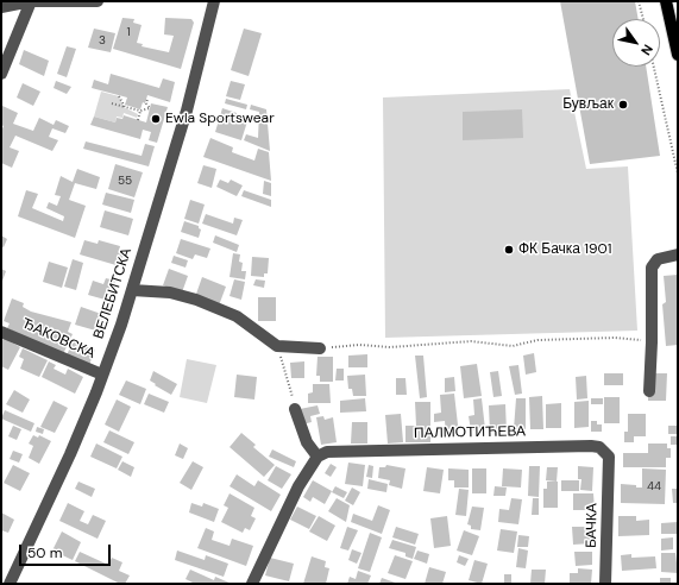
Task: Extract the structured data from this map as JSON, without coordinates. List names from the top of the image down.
{
  "streets": {
    "street": [
      "ВЕЛЕБИТСКА",
      "ЂАКОВСКА",
      "ПАЛМОТИЋЕВА",
      "БАЧКА"
    ]
  },
  "crossings": [
    ["ВЕЛЕБИТСКА", "ЂАКОВСКА"],
    ["ПАЛМОТИЋЕВА", "БАЧКА"]
  ],
  "places": ["Бувљак", "Ewla Sportswear", "ФК Бачка 1901"],
  "house_numbers": [
    "1",
    "3",
    "55",
    "44"
  ],
  "scale_bar": "50 m",
  "north": "bottom right"
}
